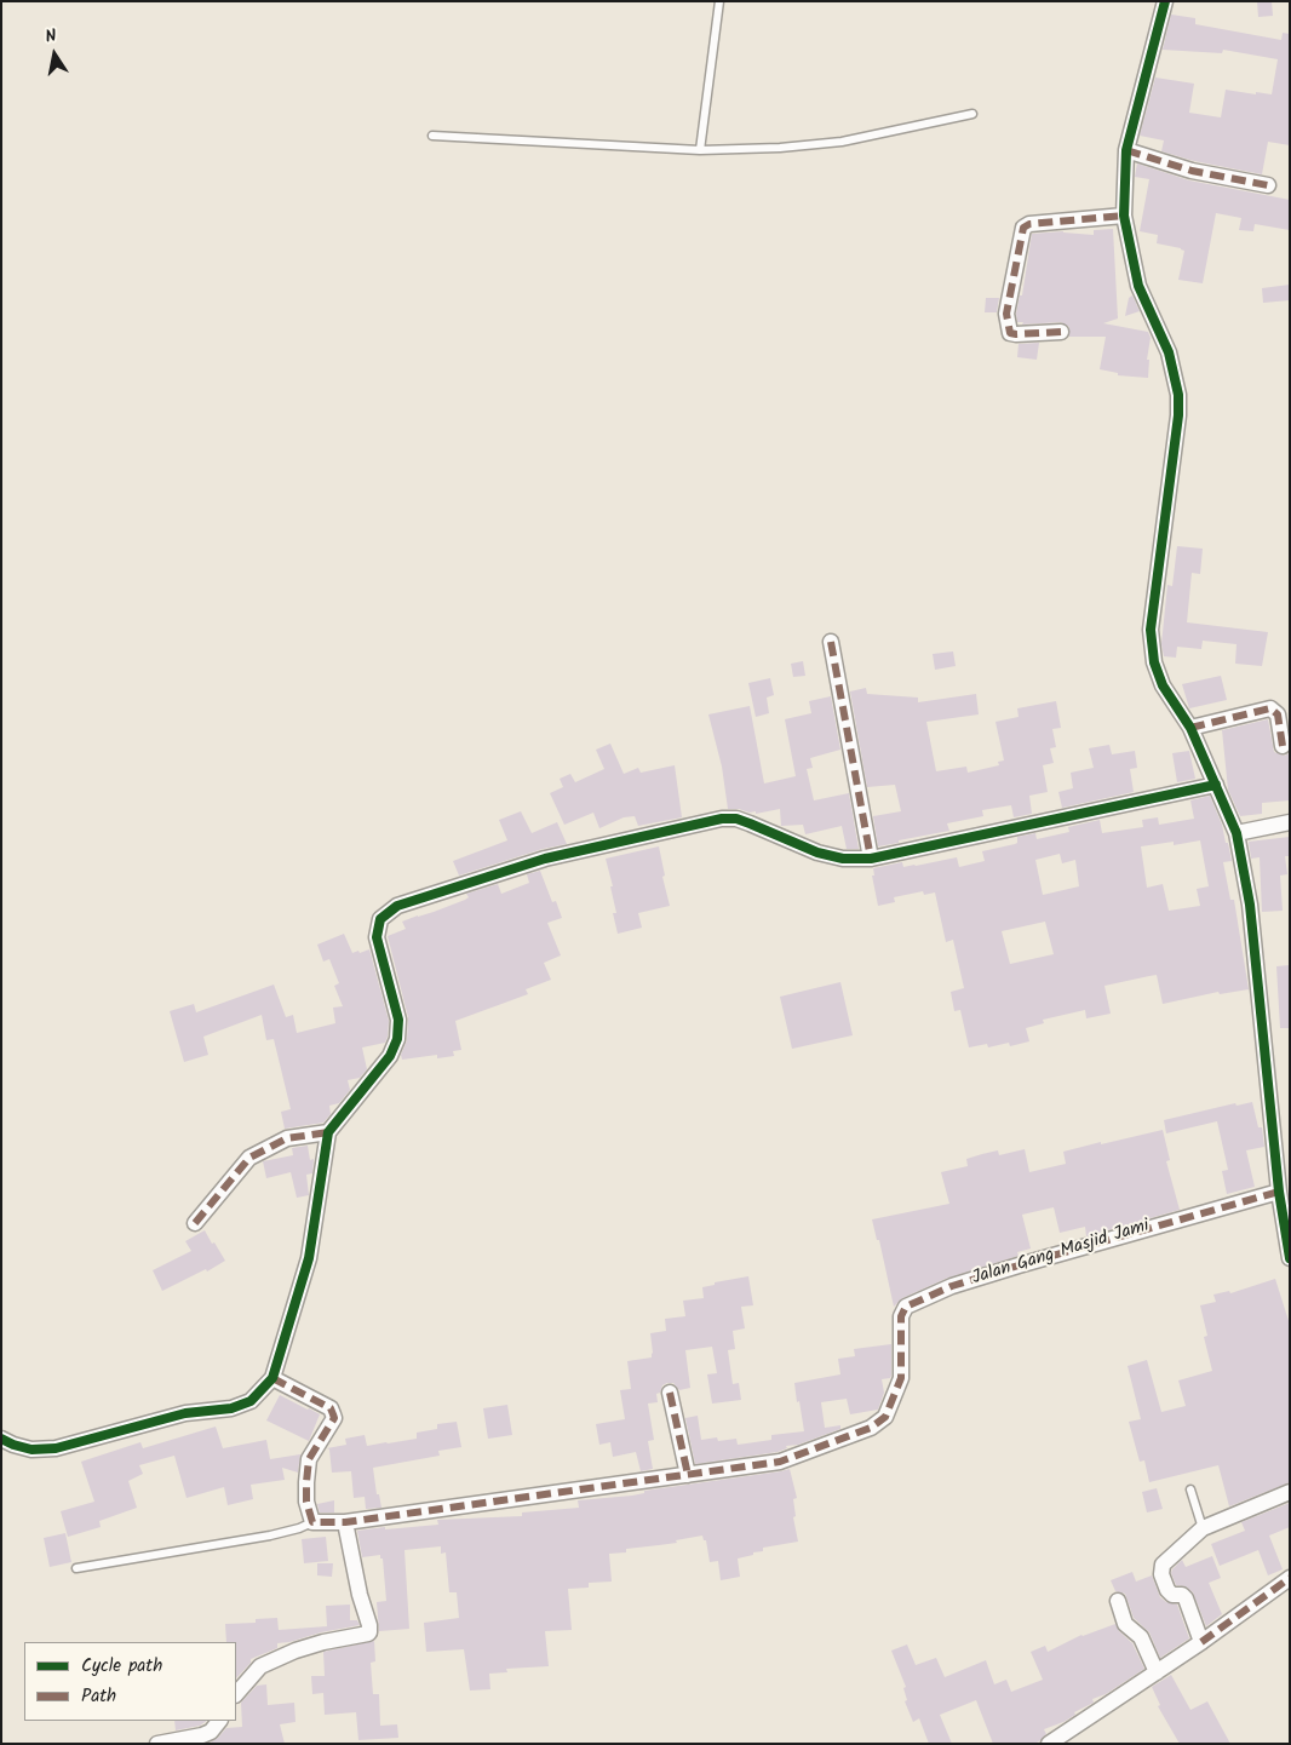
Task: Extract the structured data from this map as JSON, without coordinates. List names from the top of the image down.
{
  "streets": {
    "street": ["Jalan Gang Masjid Jami"]
  },
  "legend": ["Cycle path", "Path"],
  "north": "top"
}
